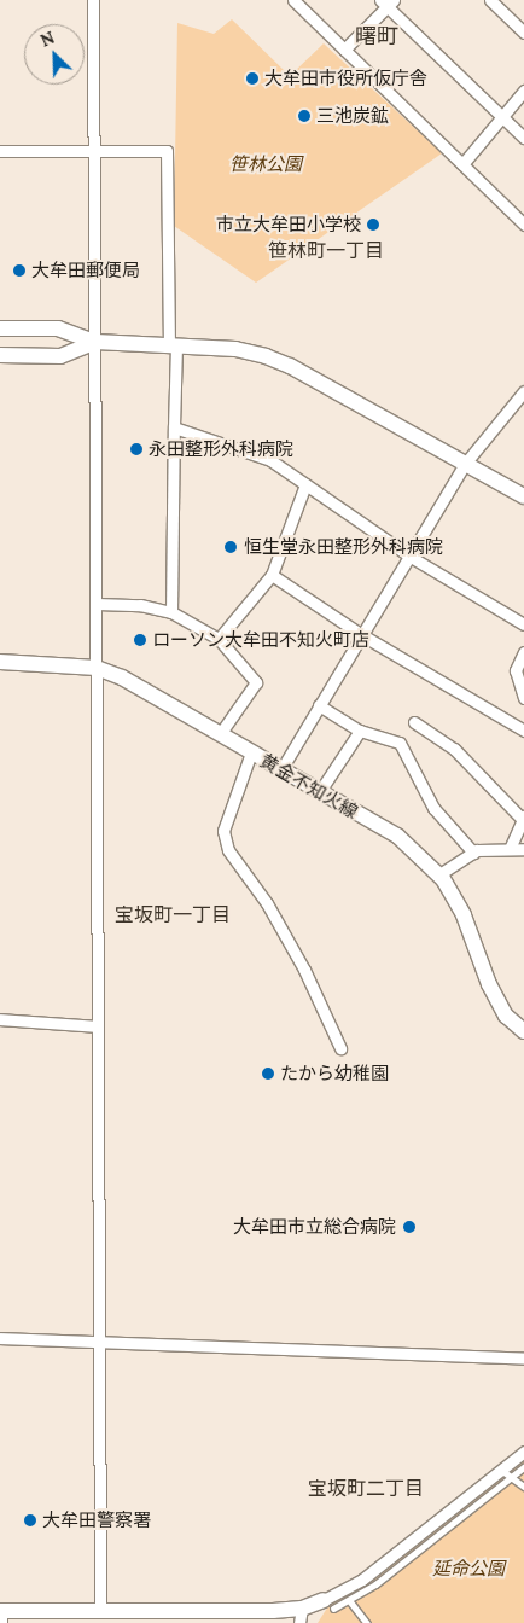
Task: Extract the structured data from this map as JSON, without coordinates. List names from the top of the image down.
{
  "streets": {
    "street": ["黄金不知火線"]
  },
  "districts": [
    "曙町",
    "笹林町一丁目",
    "宝坂町一丁目",
    "宝坂町二丁目"
  ],
  "parks": ["笹林公園", "延命公園"],
  "places": [
    "大牟田市役所仮庁舎",
    "三池炭鉱",
    "市立大牟田小学校",
    "大牟田郵便局",
    "永田整形外科病院",
    "恒生堂永田整形外科病院",
    "ローソン大牟田不知火町店",
    "たから幼稚園",
    "大牟田市立総合病院",
    "大牟田警察署"
  ],
  "north": "top left"
}
